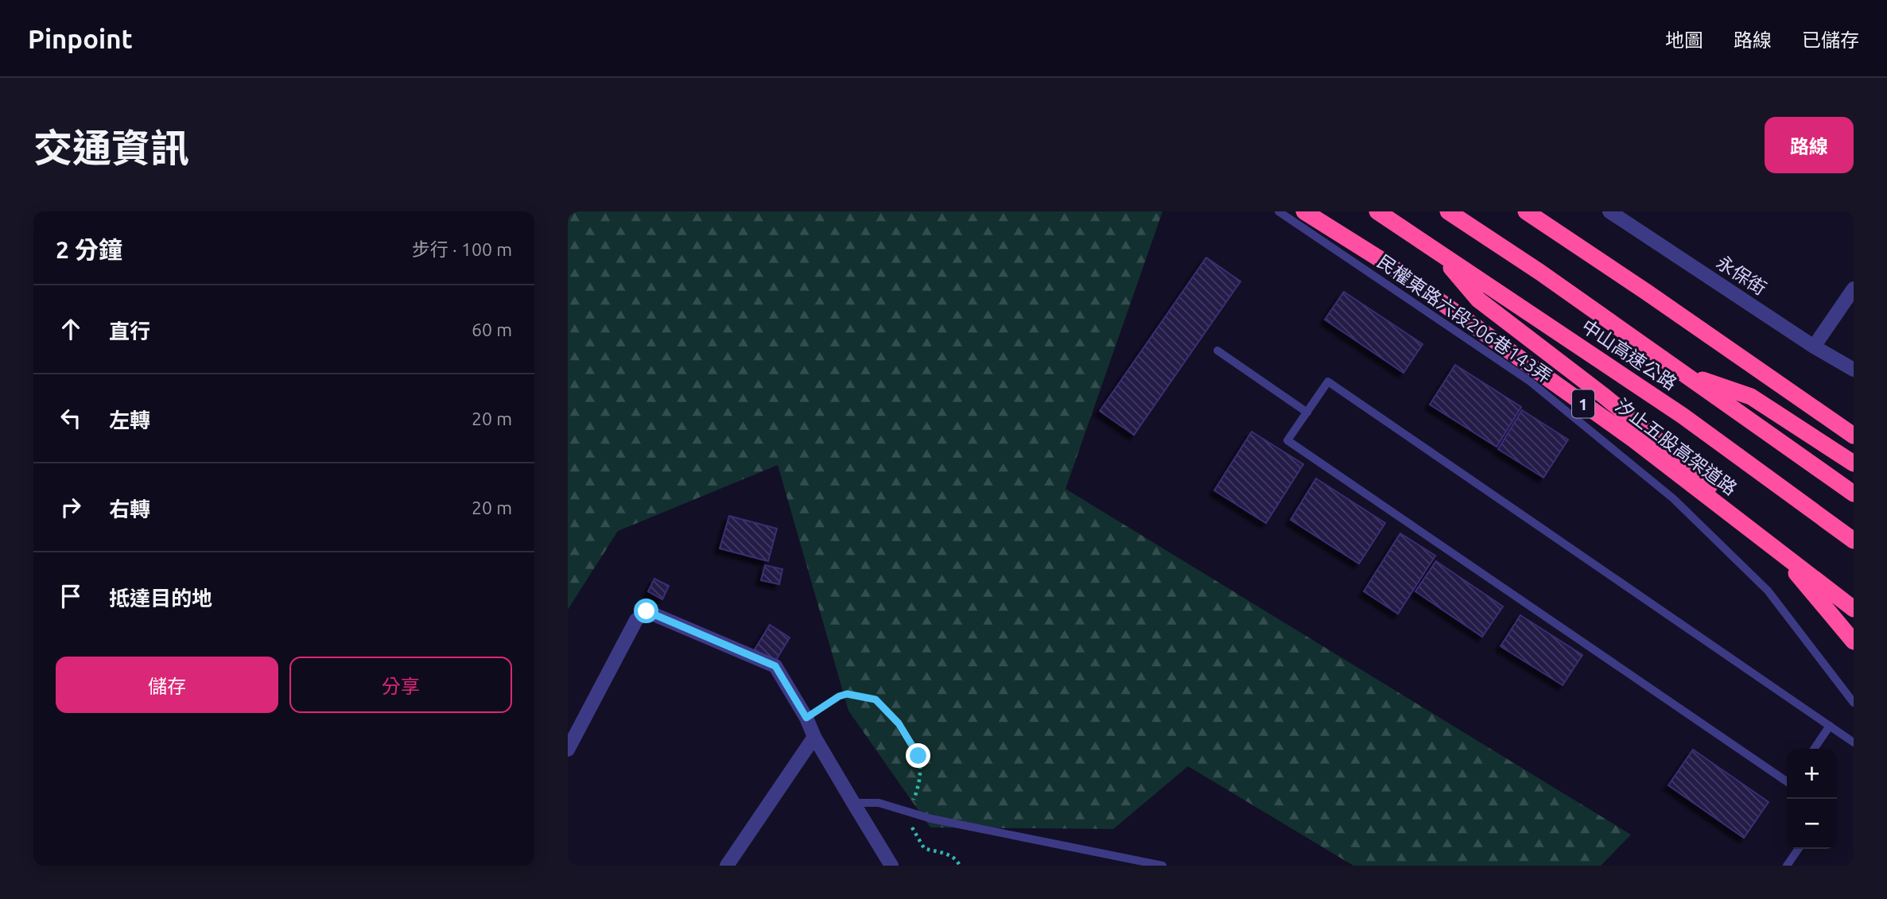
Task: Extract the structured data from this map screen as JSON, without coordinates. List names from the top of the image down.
{
  "streets": {
    "highway": ["中山高速公路", "1", "汐止五股高架道路"],
    "street": ["永保街"],
    "lane": ["民權東路六段206巷143弄"]
  },
  "page": {
    "header": "Pinpoint",
    "nav": ["地圖", "路線", "已儲存"],
    "title": "交通資訊",
    "buttons": [
      "路線",
      ["儲存", "分享"]
    ],
    "heading": ["2 分鐘", "步行 · 100 m"],
    "list": [
      ["直行", "60 m"],
      ["左轉", "20 m"],
      ["右轉", "20 m"],
      "抵達目的地"
    ],
    "map_buttons": ["+", "−"]
  }
}
